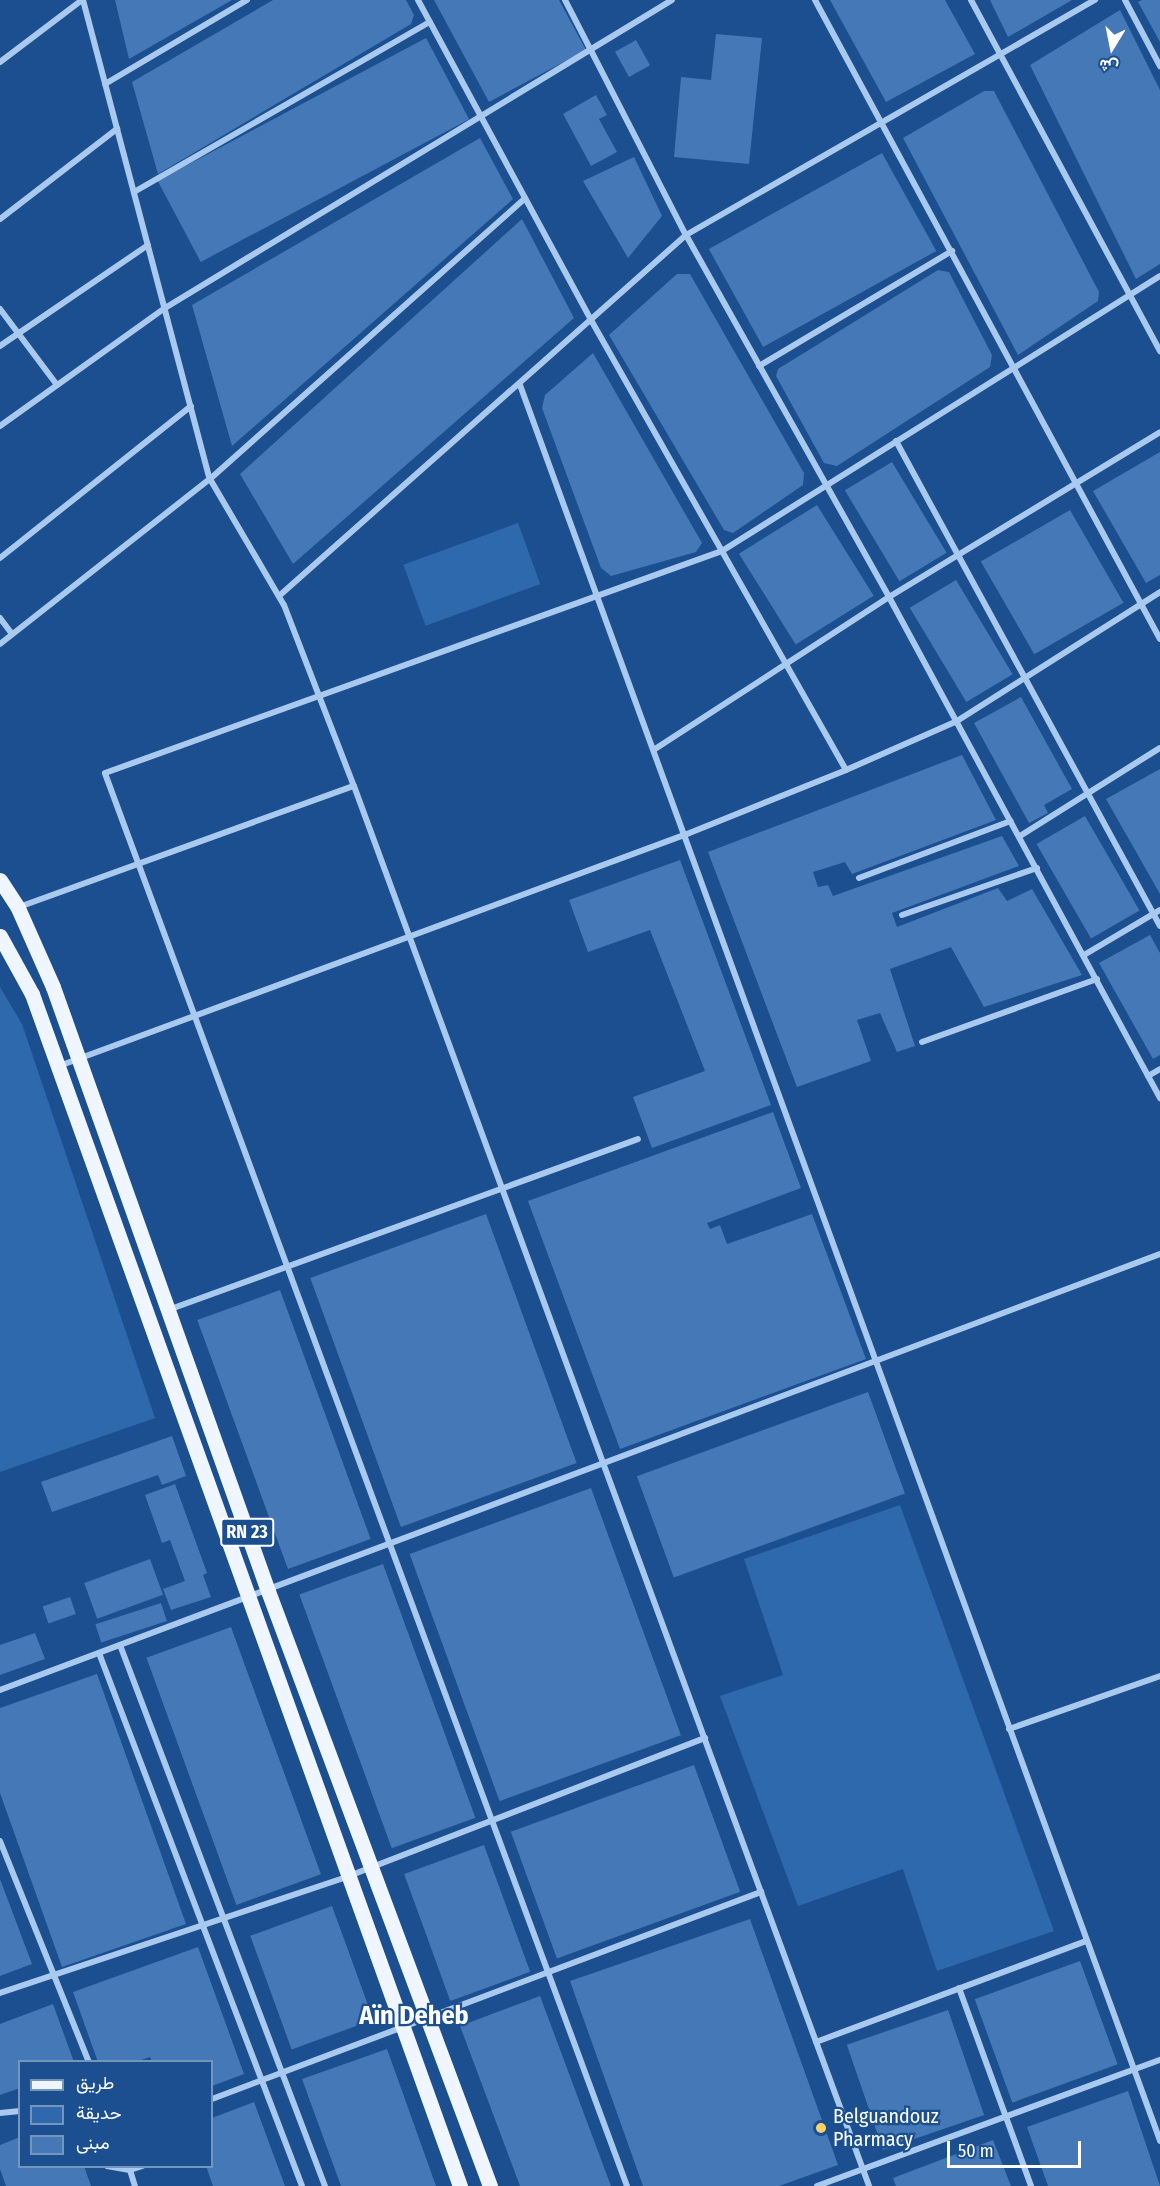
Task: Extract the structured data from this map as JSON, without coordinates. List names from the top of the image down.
{
  "streets": {
    "main road": ["RN 23"]
  },
  "districts": ["Aïn Deheb"],
  "places": ["Belguandouz Pharmacy"],
  "legend": ["طريق", "حديقة", "مبنى"],
  "scale_bar": "50 m",
  "north": "bottom"
}
